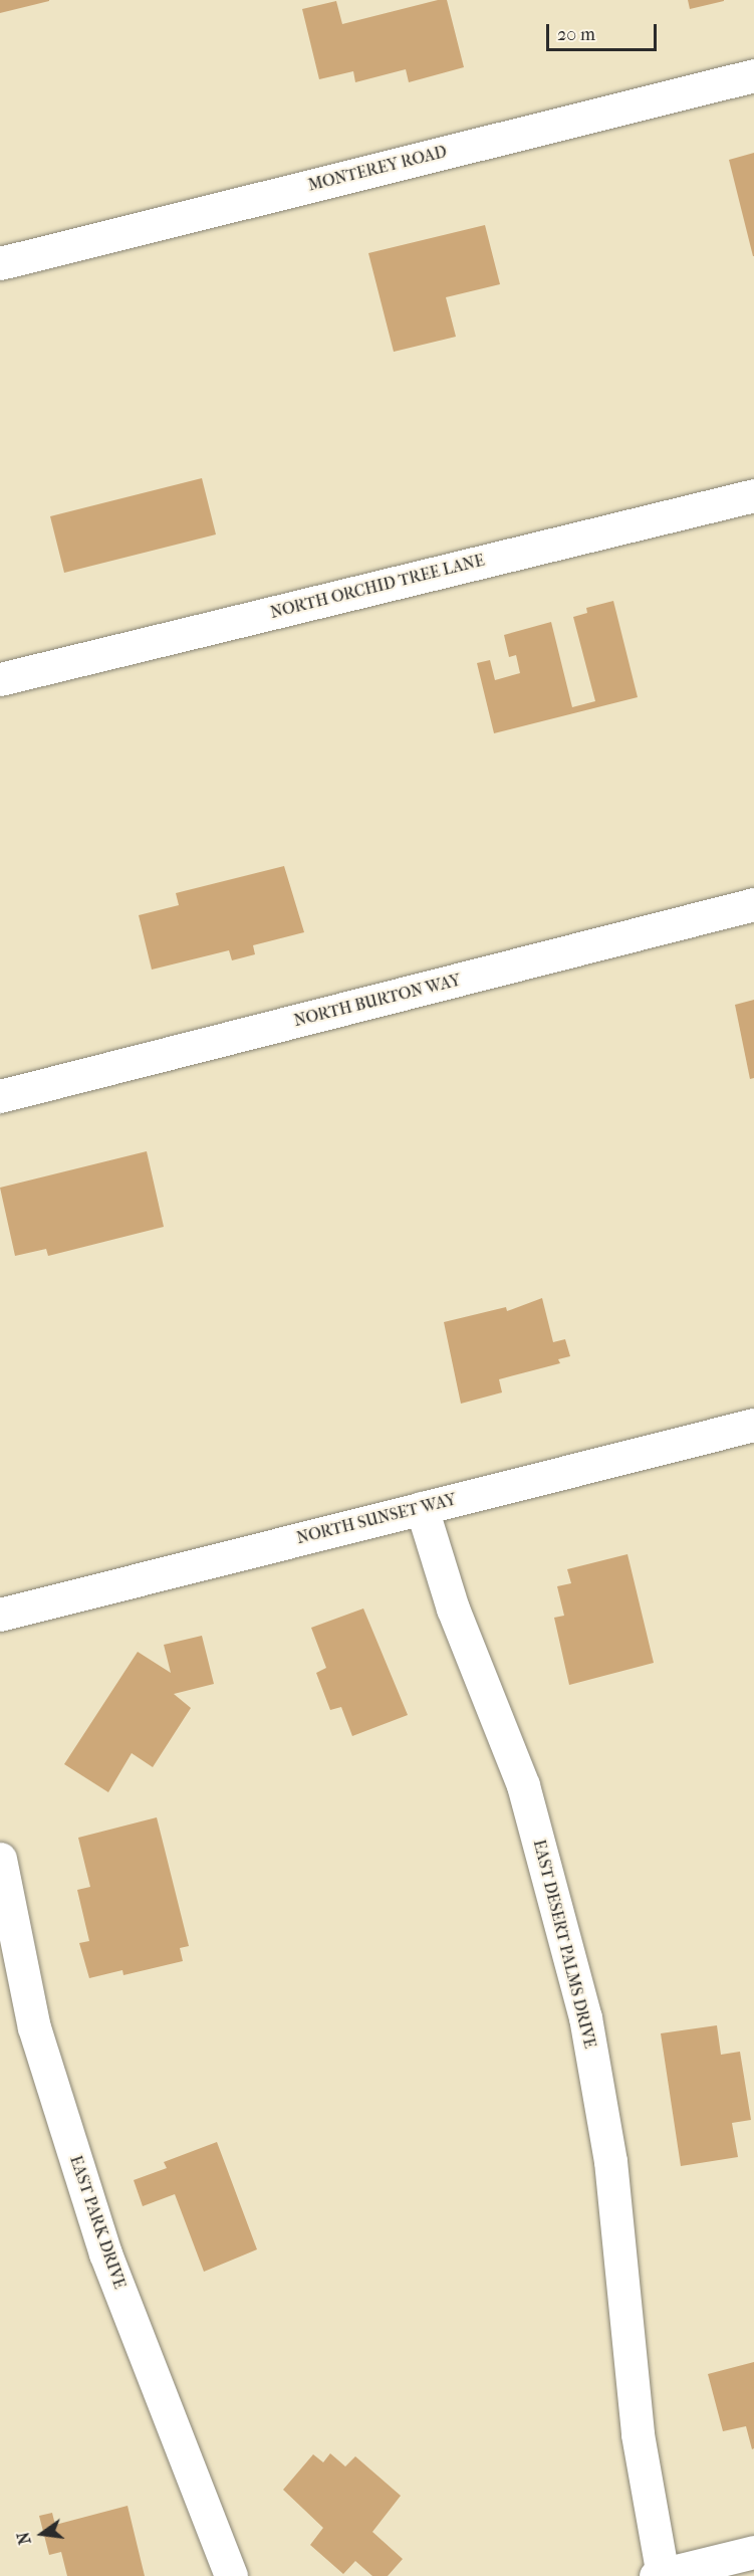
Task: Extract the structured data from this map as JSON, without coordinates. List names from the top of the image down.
{
  "streets": {
    "street": [
      "MONTEREY ROAD",
      "NORTH ORCHID TREE LANE",
      "NORTH BURTON WAY",
      "NORTH SUNSET WAY",
      "EAST DESERT PALMS DRIVE",
      "EAST PARK DRIVE"
    ]
  },
  "crossings": [
    ["NORTH SUNSET WAY", "EAST DESERT PALMS DRIVE"]
  ],
  "scale_bar": "20 m",
  "north": "left"
}
